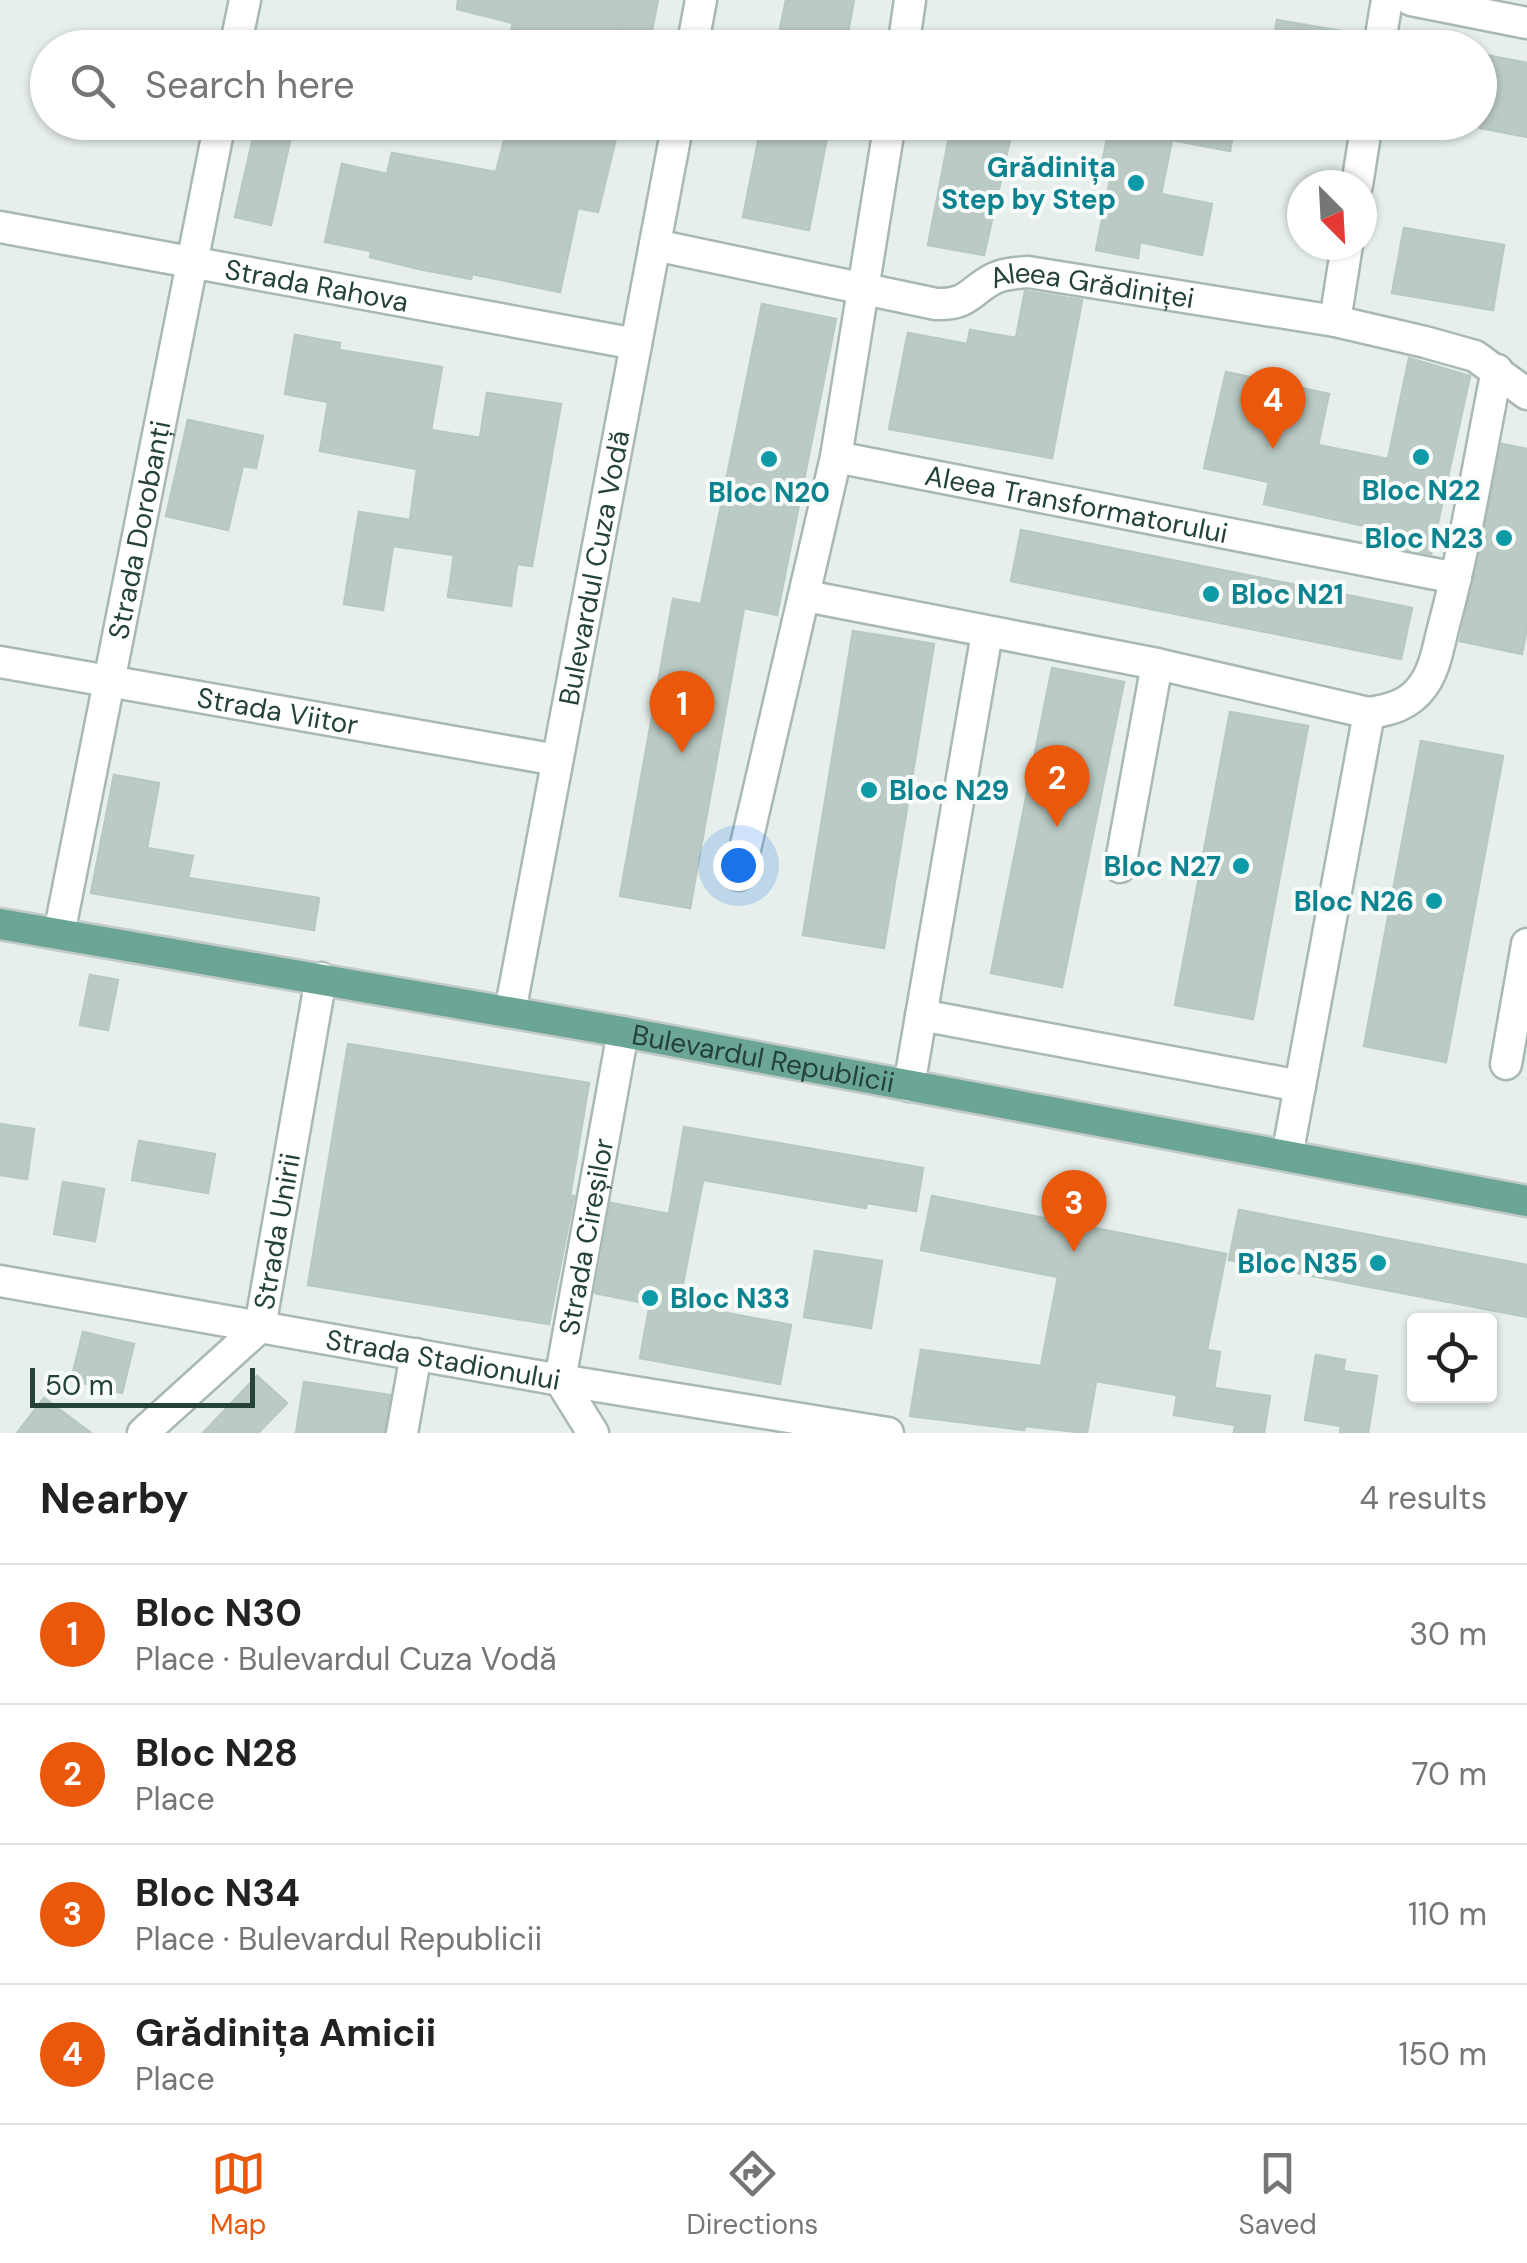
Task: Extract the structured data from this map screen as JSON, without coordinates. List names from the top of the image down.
{
  "streets": {
    "main road": ["Bulevardul Republicii"],
    "street": [
      "Strada Rahova",
      "Aleea Grădiniței",
      "Aleea Transformatorului",
      "Strada Dorobanți",
      "Bulevardul Cuza Vodă",
      "Strada Viitor",
      "Strada Unirii",
      "Strada Cireșilor",
      "Strada Stadionului"
    ]
  },
  "crossings": [
    ["Strada Rahova", "Strada Dorobanți"],
    ["Strada Rahova", "Bulevardul Cuza Vodă"],
    ["Aleea Grădiniței", "Bulevardul Cuza Vodă"],
    ["Strada Dorobanți", "Strada Viitor"],
    ["Strada Dorobanți", "Bulevardul Republicii"],
    ["Bulevardul Cuza Vodă", "Strada Viitor"],
    ["Bulevardul Cuza Vodă", "Bulevardul Republicii"],
    ["Bulevardul Republicii", "Strada Unirii"],
    ["Bulevardul Republicii", "Strada Cireșilor"],
    ["Strada Unirii", "Strada Stadionului"],
    ["Strada Cireșilor", "Strada Stadionului"]
  ],
  "places": [
    "Grădinița Step by Step",
    "Bloc N22",
    "Bloc N20",
    "Bloc N23",
    "Bloc N21",
    "Bloc N29",
    "Bloc N27",
    "Bloc N26",
    "Bloc N35",
    "Bloc N33"
  ],
  "scale_bar": "50 m",
  "north": "bottom right",
  "page": {
    "search": "Search here",
    "pins": [
      "4",
      "1",
      "2",
      "3"
    ],
    "scale": "50 m",
    "heading": ["Nearby", "4 results"],
    "list": [
      {
        "mark": "1",
        "name": "Bloc N30",
        "note": "Place · Bulevardul Cuza Vodă",
        "value": "30 m"
      },
      {
        "mark": "2",
        "name": "Bloc N28",
        "note": "Place",
        "value": "70 m"
      },
      {
        "mark": "3",
        "name": "Bloc N34",
        "note": "Place · Bulevardul Republicii",
        "value": "110 m"
      },
      {
        "mark": "4",
        "name": "Grădinița Amicii",
        "note": "Place",
        "value": "150 m"
      }
    ],
    "nav": ["Map", "Directions", "Saved"]
  }
}
